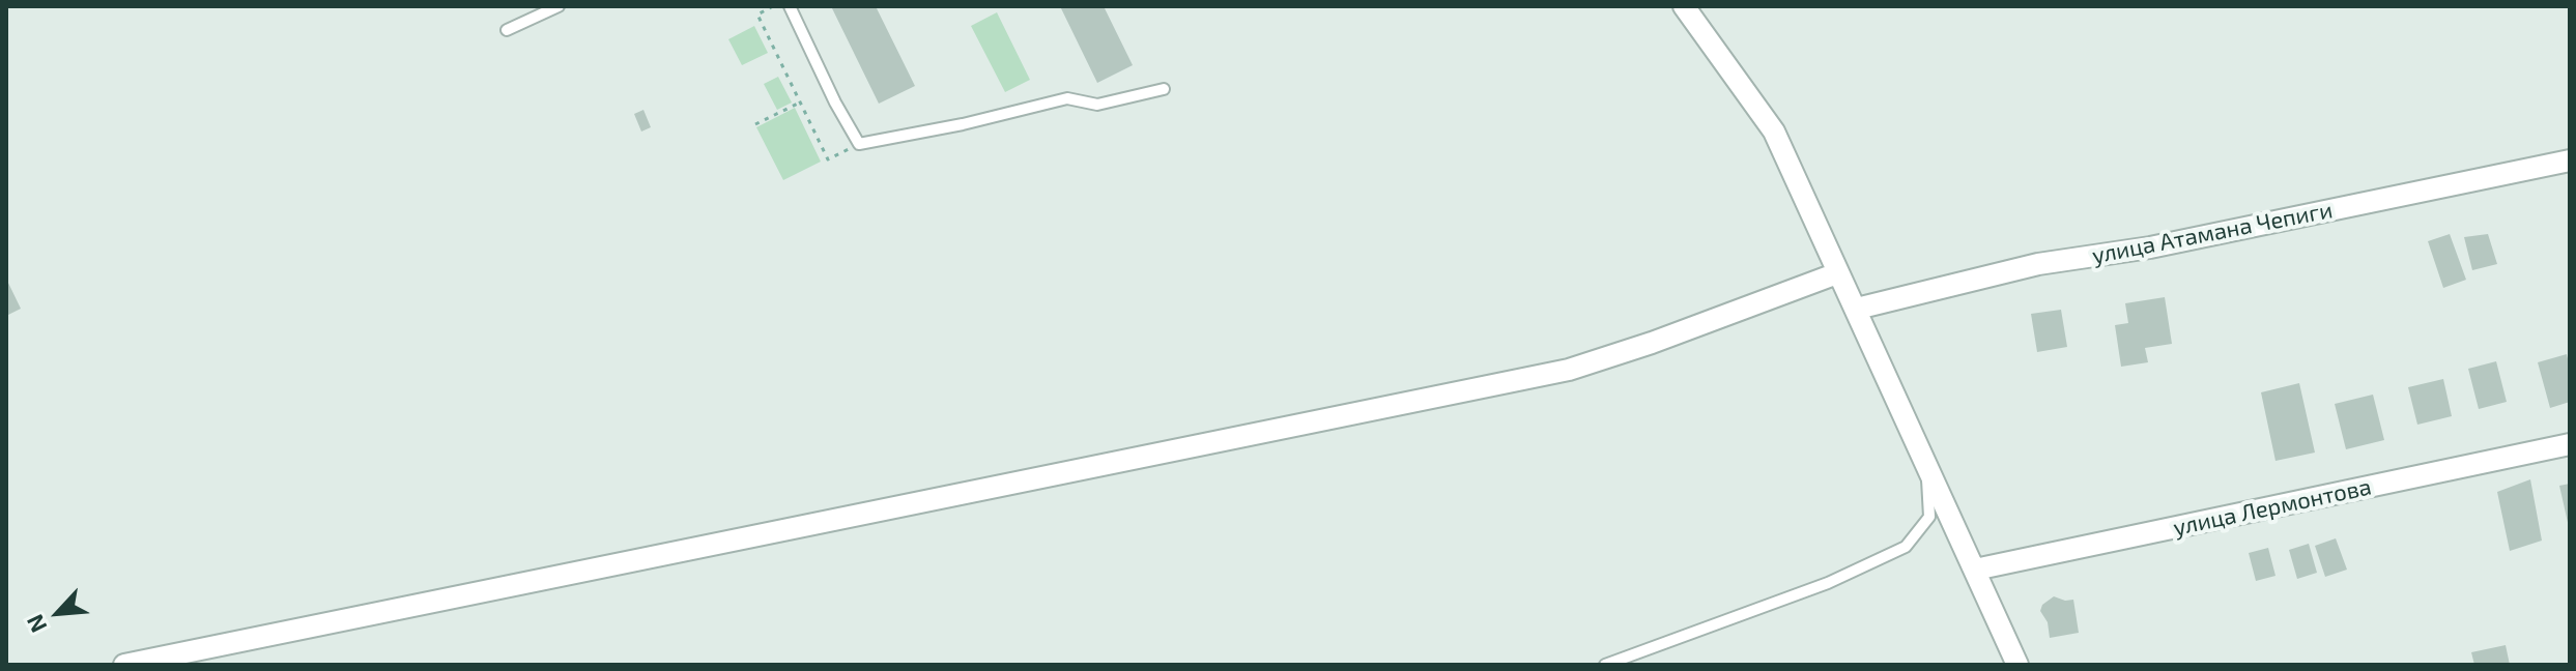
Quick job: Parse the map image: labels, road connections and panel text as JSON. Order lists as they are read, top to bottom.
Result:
{
  "streets": {
    "street": ["улица Атамана Чепиги", "улица Лермонтова"]
  },
  "north": "bottom left"
}
